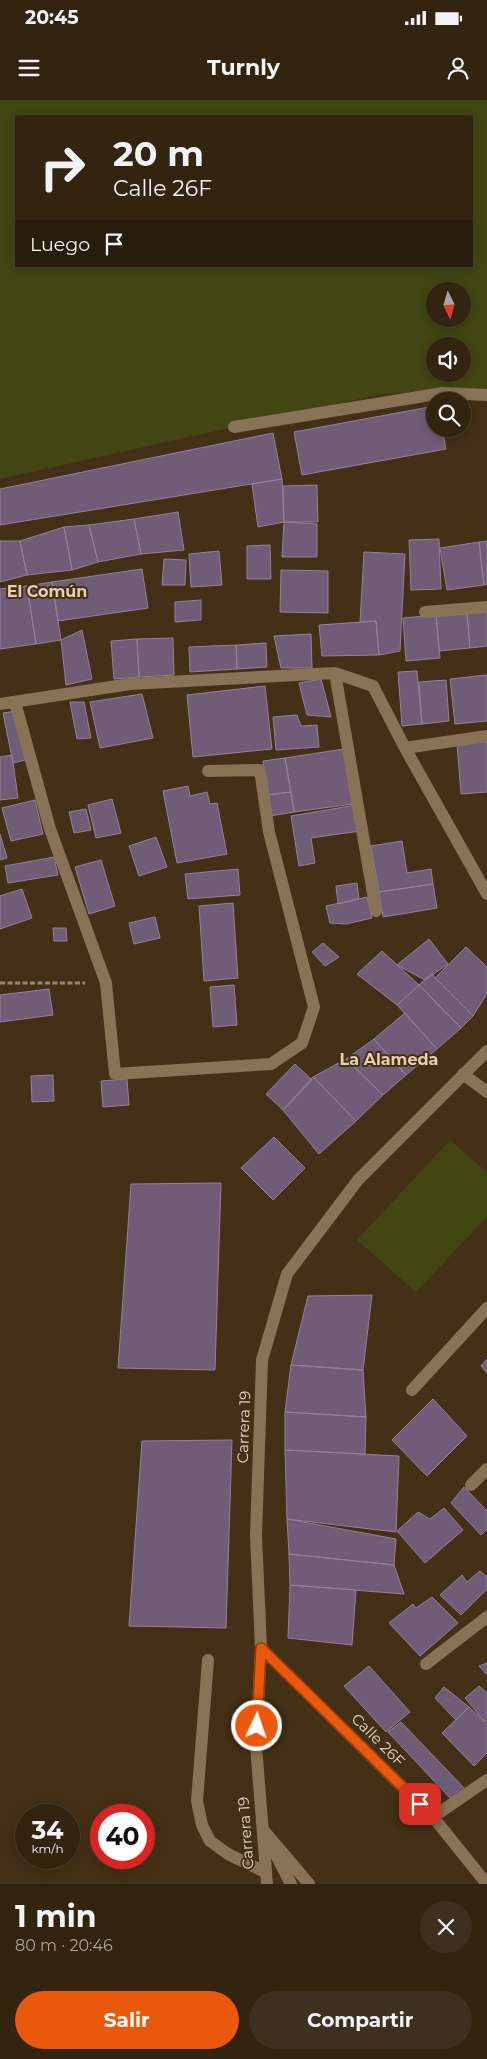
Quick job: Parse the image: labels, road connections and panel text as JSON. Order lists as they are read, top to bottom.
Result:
{
  "streets": {
    "street": ["Carrera 19", "Calle 26F"]
  },
  "crossings": [
    ["Carrera 19", "Calle 26F"]
  ],
  "districts": ["El Común", "La Alameda"],
  "north": "bottom",
  "page": {
    "status": "20:45",
    "header": "Turnly",
    "turn": ["20 m", "Calle 26F"],
    "then": "Luego",
    "speed": "34 km/h",
    "limit": "40",
    "heading": ["1 min", "80 m · 20:46"],
    "buttons": ["Salir", "Compartir"]
  }
}
